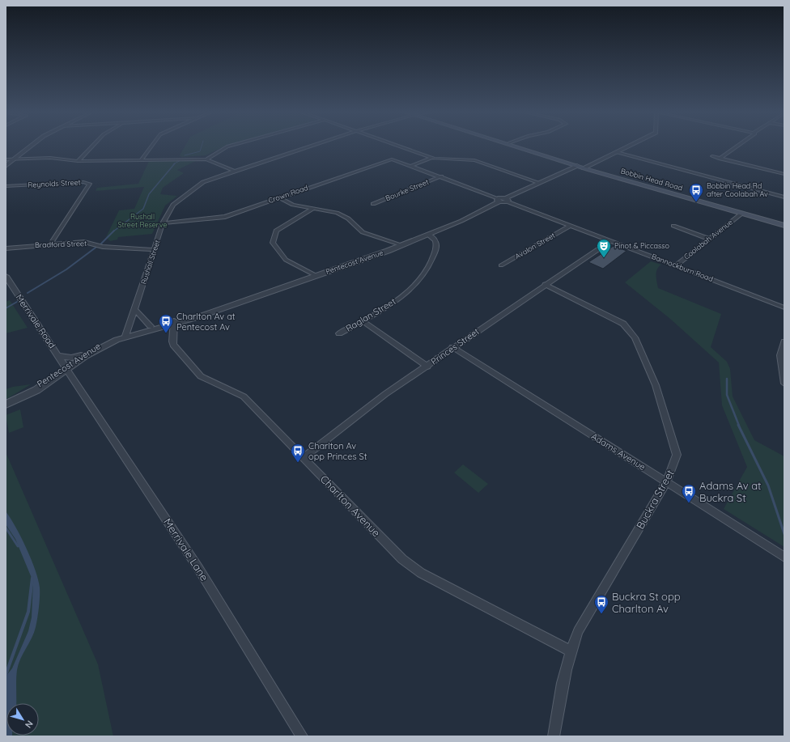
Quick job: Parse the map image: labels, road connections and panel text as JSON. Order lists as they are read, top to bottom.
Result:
{
  "streets": {
    "main road": ["Bobbin Head Road"],
    "street": [
      "Reynolds Street",
      "Bourke Street",
      "Crown Road",
      "Coolabah Avenue",
      "Bradford Street",
      "Avalon Street",
      "Rushall Street",
      "Pentecost Avenue",
      "Bannockburn Road",
      "Raglan Street",
      "Merrivale Road",
      "Princes Street",
      "Adams Avenue",
      "Buckra Street",
      "Charlton Avenue",
      "Merrivale Lane"
    ]
  },
  "crossings": [
    ["Bobbin Head Road", "Coolabah Avenue"],
    ["Bobbin Head Road", "Pentecost Avenue"],
    ["Reynolds Street", "Bradford Street"],
    ["Crown Road", "Rushall Street"],
    ["Coolabah Avenue", "Bannockburn Road"],
    ["Bradford Street", "Rushall Street"],
    ["Avalon Street", "Bannockburn Road"],
    ["Rushall Street", "Pentecost Avenue"],
    ["Pentecost Avenue", "Bannockburn Road"],
    ["Pentecost Avenue", "Raglan Street"],
    ["Pentecost Avenue", "Merrivale Road"],
    ["Pentecost Avenue", "Charlton Avenue"],
    ["Pentecost Avenue", "Merrivale Lane"],
    ["Bannockburn Road", "Princes Street"],
    ["Merrivale Road", "Merrivale Lane"],
    ["Princes Street", "Adams Avenue"],
    ["Princes Street", "Buckra Street"],
    ["Princes Street", "Charlton Avenue"],
    ["Adams Avenue", "Buckra Street"],
    ["Buckra Street", "Charlton Avenue"]
  ],
  "parks": ["Rushall Street Reserve"],
  "places": {
    "bus stop": [
      "Bobbin Head Rd after Coolabah Av",
      "Charlton Av at Pentecost Av",
      "Charlton Av opp Princes St",
      "Adams Av at Buckra St",
      "Buckra St opp Charlton Av"
    ],
    "theatre": ["Pinot & Piccasso"]
  },
  "north": "bottom right"
}
